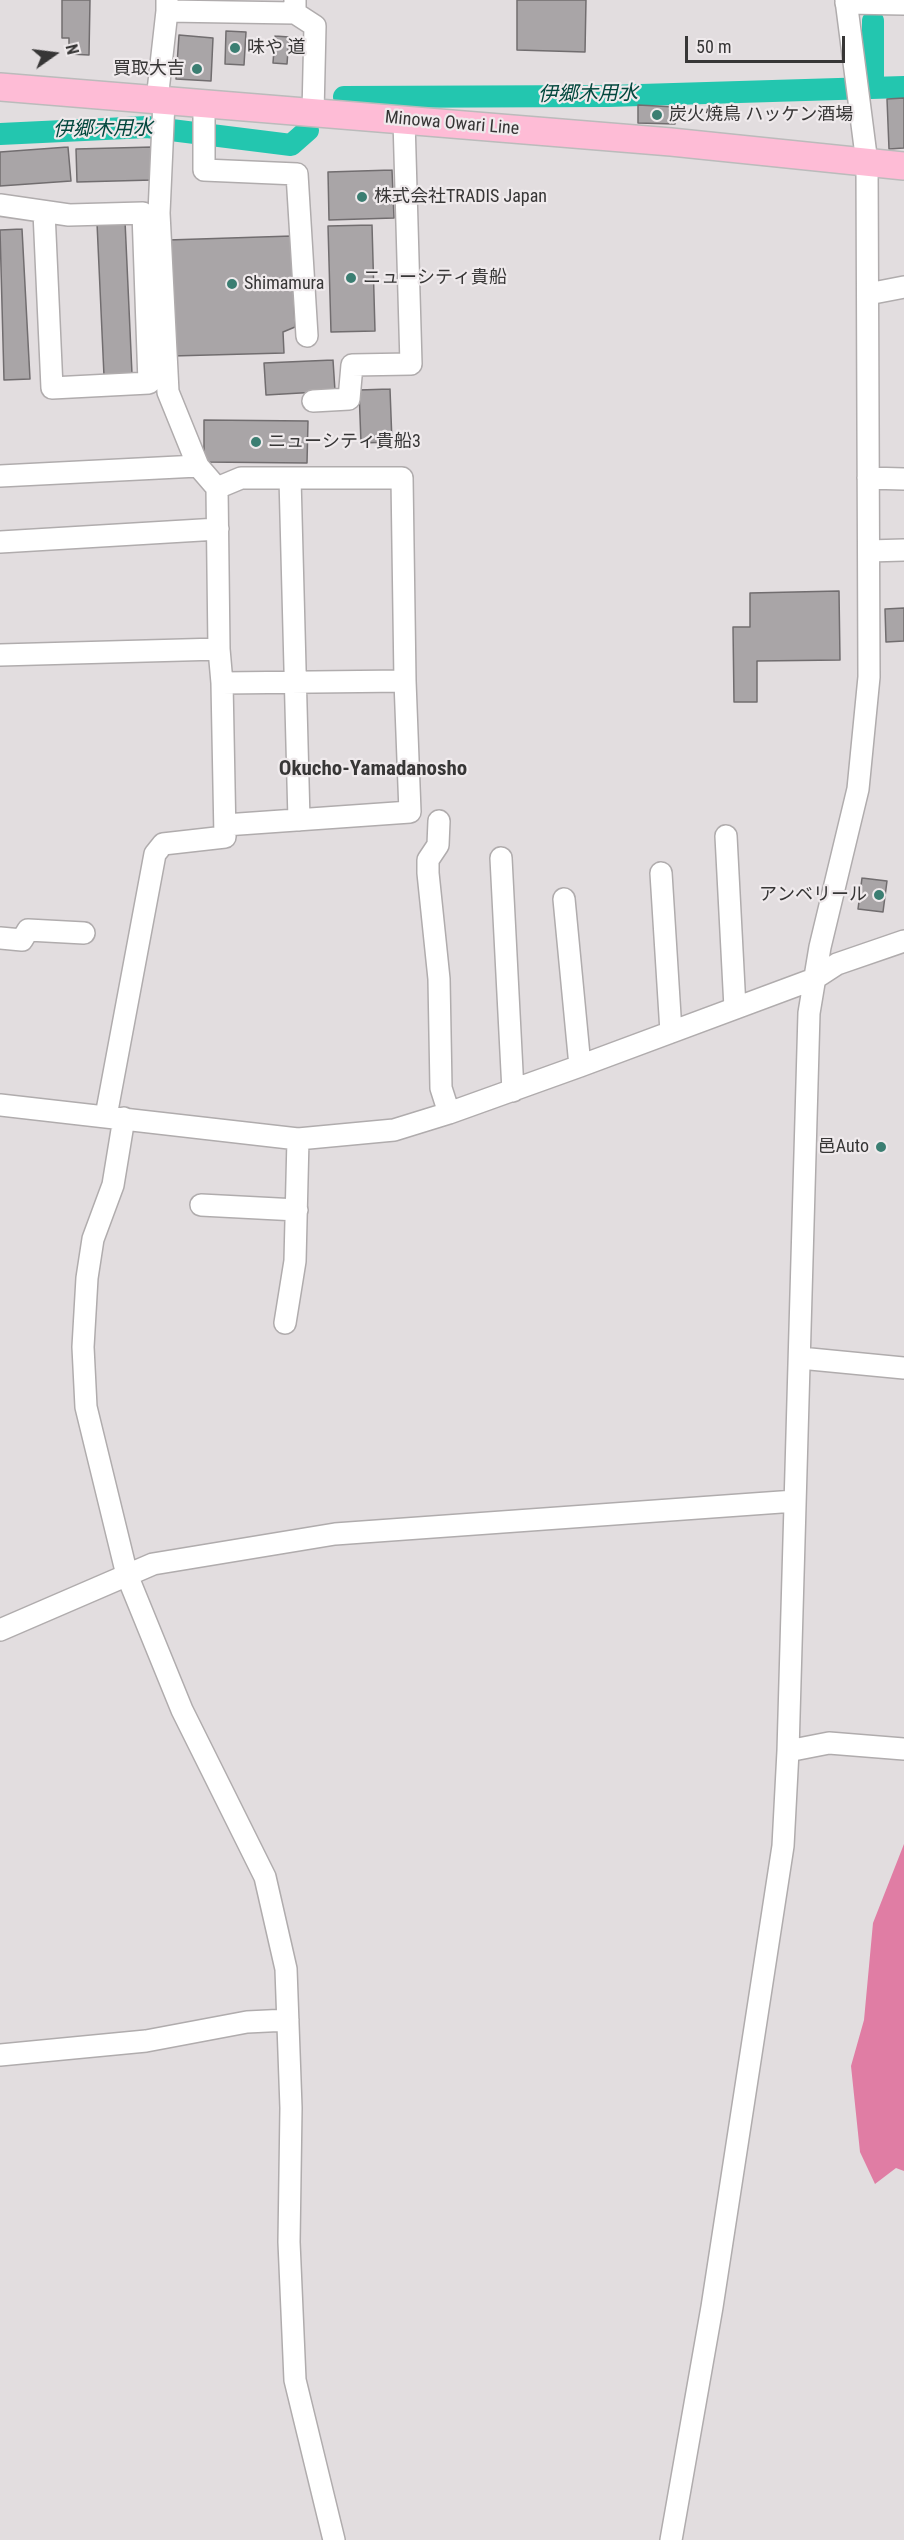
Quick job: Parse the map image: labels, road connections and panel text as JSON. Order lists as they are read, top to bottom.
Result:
{
  "streets": {
    "main road": ["Minowa Owari Line"]
  },
  "districts": ["Okucho-Yamadanosho"],
  "water": ["伊郷木用水"],
  "places": [
    "味や 道",
    "買取大吉",
    "炭火焼鳥 ハッケン酒場",
    "株式会社TRADIS Japan",
    "ニューシティ貴船",
    "Shimamura",
    "ニューシティ貴船3",
    "アンベリール",
    "邑Auto"
  ],
  "scale_bar": "50 m",
  "north": "right"
}
